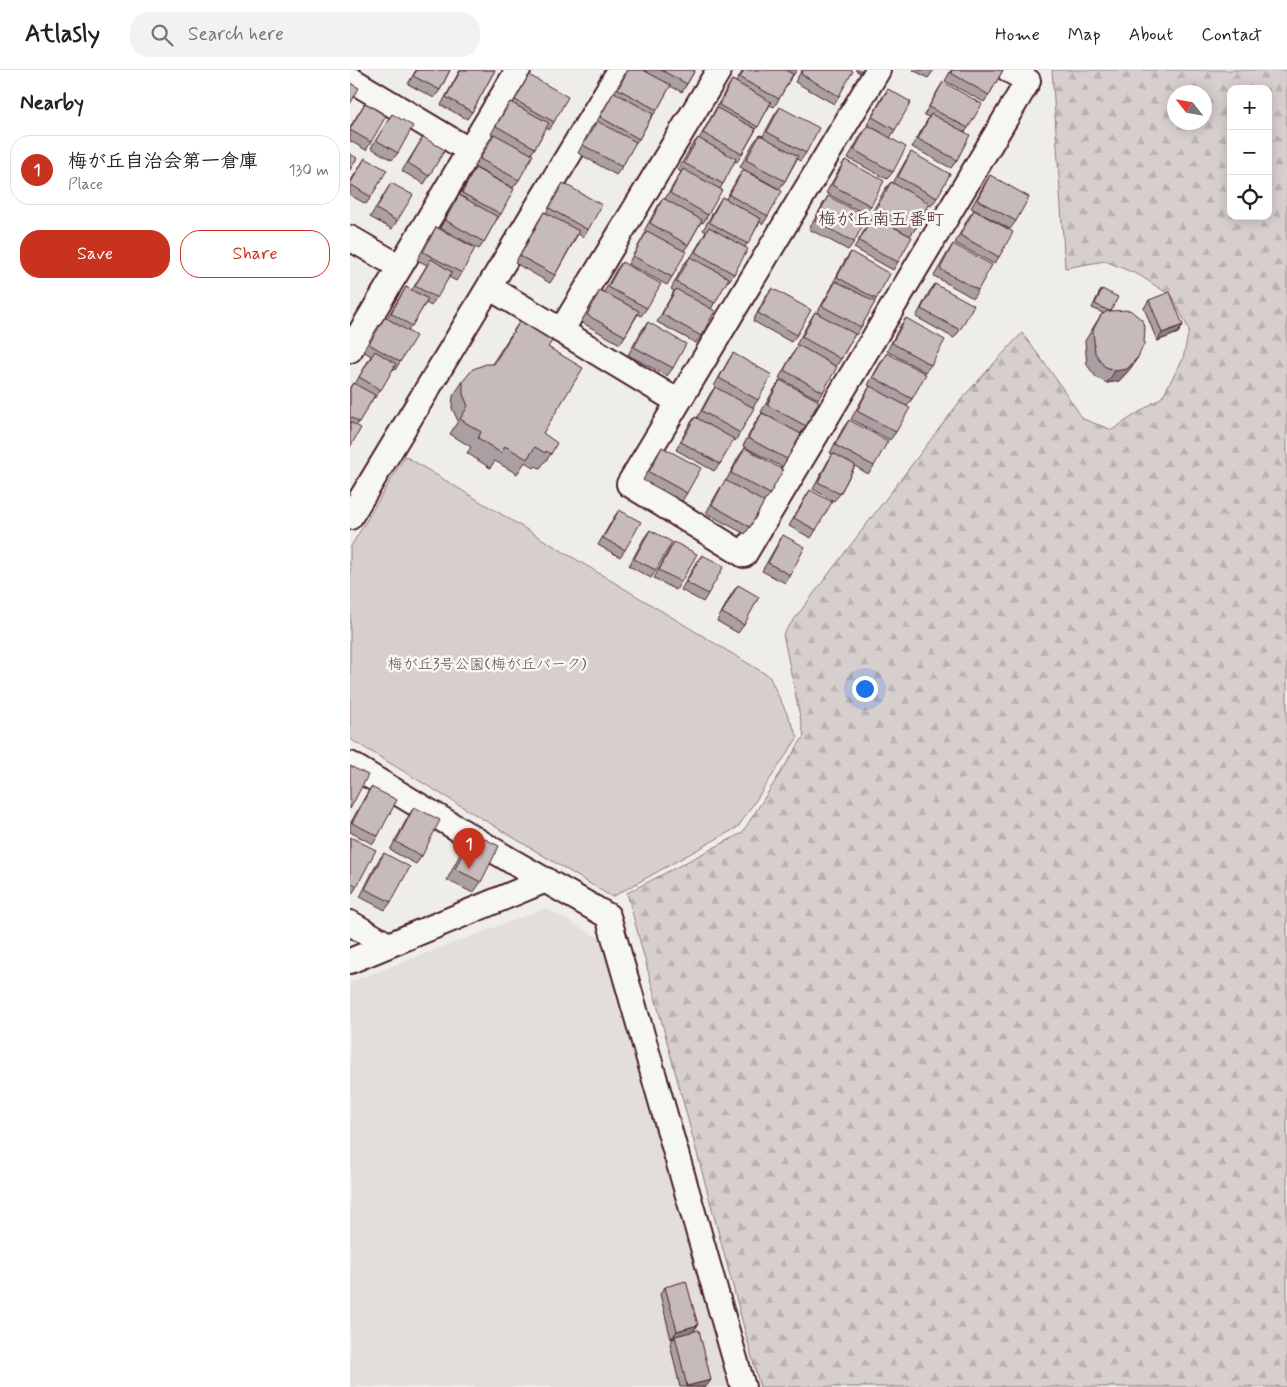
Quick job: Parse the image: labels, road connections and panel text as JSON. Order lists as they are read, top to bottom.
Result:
{
  "districts": ["梅が丘南五番町"],
  "parks": ["梅が丘3号公園(梅が丘パーク)"],
  "north": "top left",
  "page": {
    "header": "Atlasly",
    "search": "Search here",
    "nav": [
      "Home",
      "Map",
      "About",
      "Contact"
    ],
    "heading": "Nearby",
    "map_buttons": ["+", "−"],
    "list": [
      {
        "mark": "1",
        "name": "梅が丘自治会第一倉庫",
        "note": "Place",
        "value": "130 m"
      }
    ],
    "buttons": ["Save", "Share"],
    "pins": "1"
  }
}
